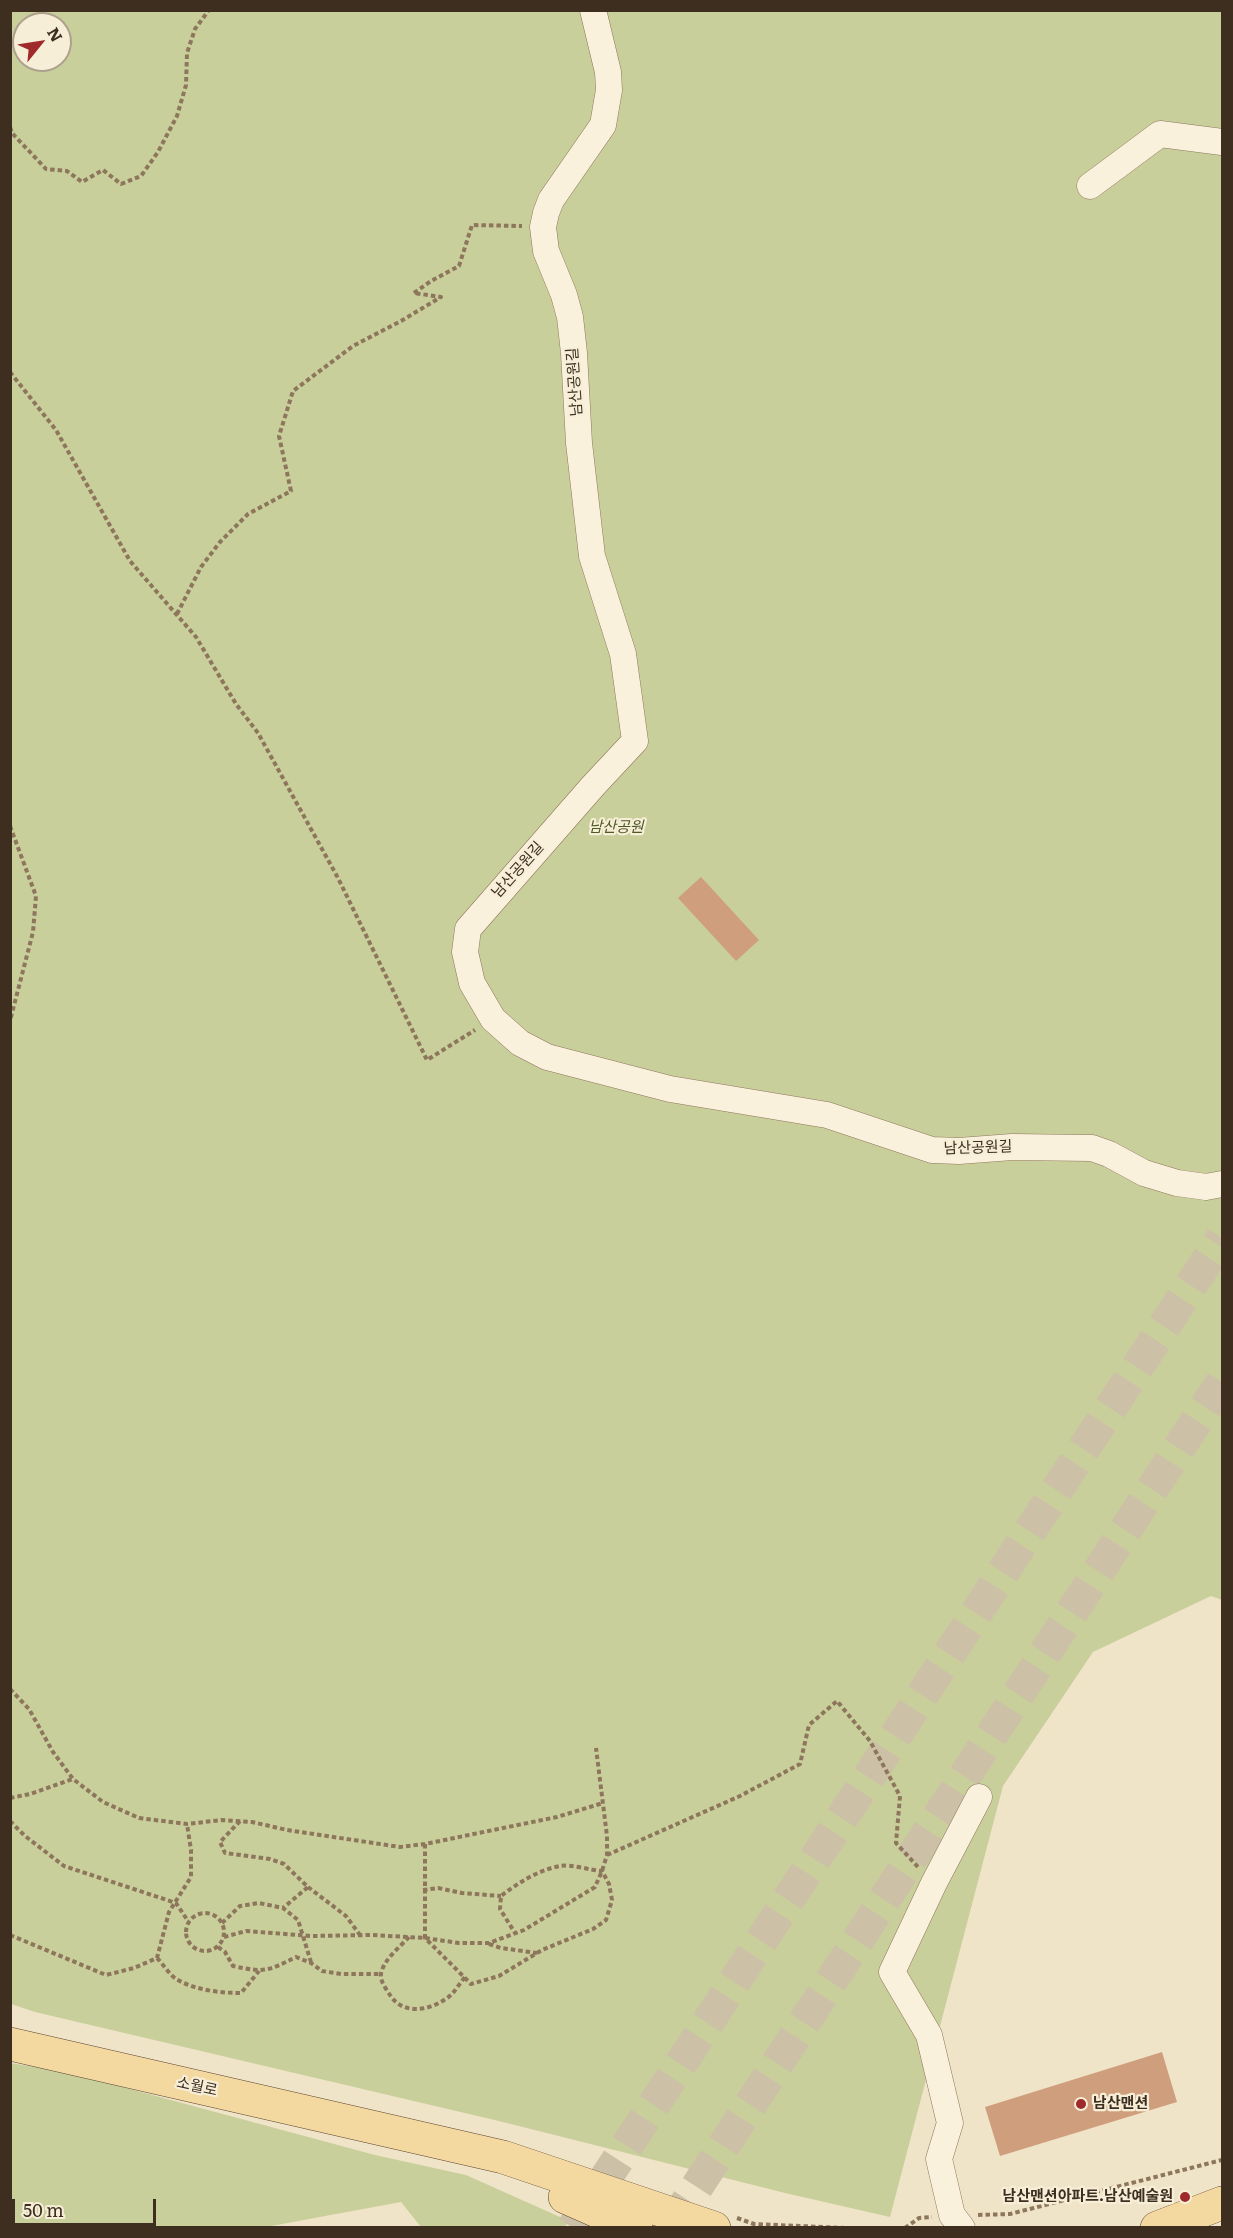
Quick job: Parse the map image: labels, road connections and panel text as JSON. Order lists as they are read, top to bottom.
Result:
{
  "streets": {
    "main road": ["소월로"],
    "street": ["남산공원길"]
  },
  "parks": ["남산공원"],
  "places": ["남산맨션", "남산맨션아파트.남산예술원"],
  "scale_bar": "50 m",
  "north": "top right"
}
